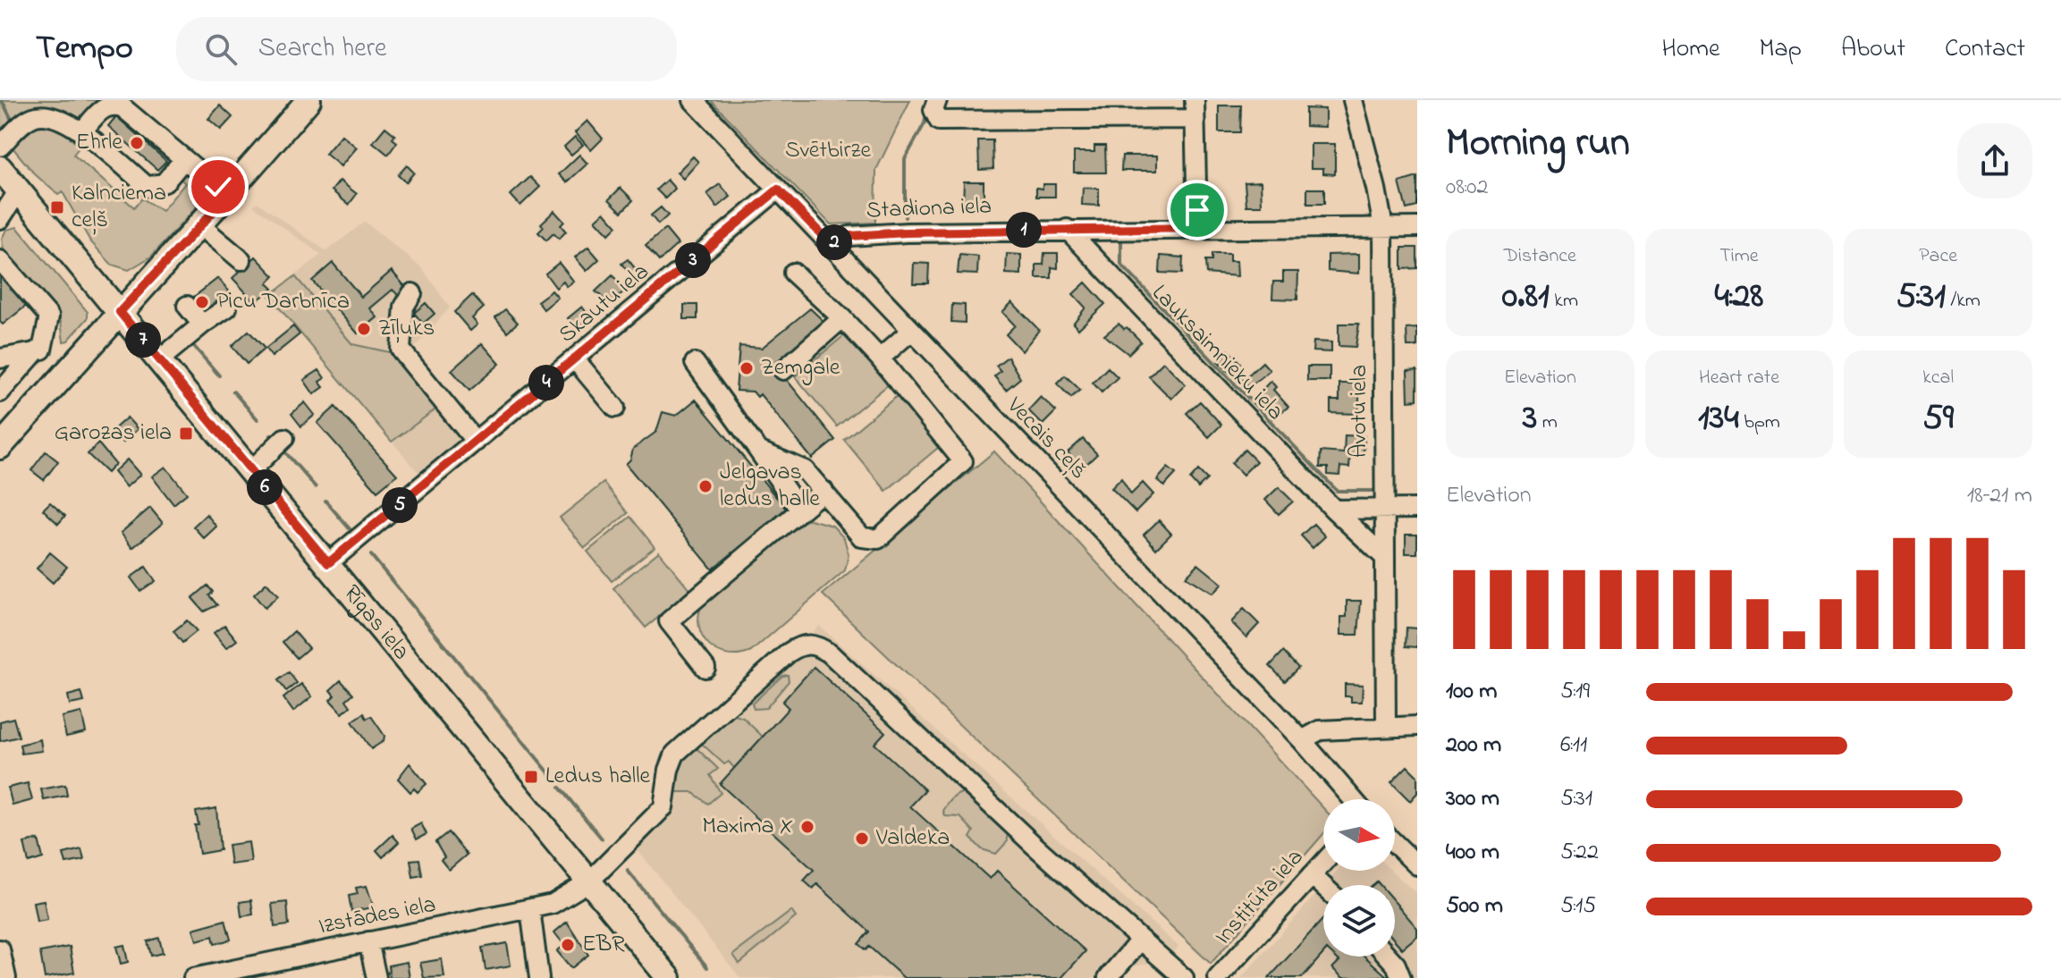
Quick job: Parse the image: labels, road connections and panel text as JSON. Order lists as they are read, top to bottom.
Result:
{
  "streets": {
    "main road": ["Rīgas iela"],
    "street": [
      "Stadiona iela",
      "Skautu iela",
      "Lauksaimnieku iela",
      "Avotu iela",
      "Vecais ceļš",
      "Institūta iela",
      "Izstādes iela"
    ]
  },
  "crossings": [
    ["Stadiona iela", "Lauksaimnieku iela"],
    ["Stadiona iela", "Avotu iela"],
    ["Stadiona iela", "Vecais ceļš"],
    ["Skautu iela", "Vecais ceļš"],
    ["Skautu iela", "Rīgas iela"],
    ["Lauksaimnieku iela", "Avotu iela"],
    ["Rīgas iela", "Izstādes iela"]
  ],
  "parks": ["Svētbirze"],
  "places": {
    "other": [
      "Ehrle",
      "Picu Darbnīca",
      "Zīļuks",
      "Zemgale",
      "Jelgavas ledus halle",
      "Maxima X",
      "Valdeka",
      "EBR"
    ],
    "transit": ["Kalnciema ceļš", "Garozas iela", "Ledus halle"]
  },
  "north": "right",
  "page": {
    "header": "Tempo",
    "search": "Search here",
    "nav": [
      "Home",
      "Map",
      "About",
      "Contact"
    ],
    "heading": ["Morning run", "08:02"],
    "pins": [
      "1",
      "2",
      "3",
      "7",
      "4",
      "6",
      "5"
    ],
    "stats": [
      ["Distance", "0.81 km"],
      ["Time", "4:28"],
      ["Pace", "5:31 /km"],
      ["Elevation", "3 m"],
      ["Heart rate", "134 bpm"],
      ["kcal", "59"]
    ],
    "chart": ["Elevation", "18–21 m"],
    "list": [
      {
        "name": "100 m",
        "note": "5:19"
      },
      {
        "name": "200 m",
        "note": "6:11"
      },
      {
        "name": "300 m",
        "note": "5:31"
      },
      {
        "name": "400 m",
        "note": "5:22"
      },
      {
        "name": "500 m",
        "note": "5:15"
      }
    ]
  }
}
